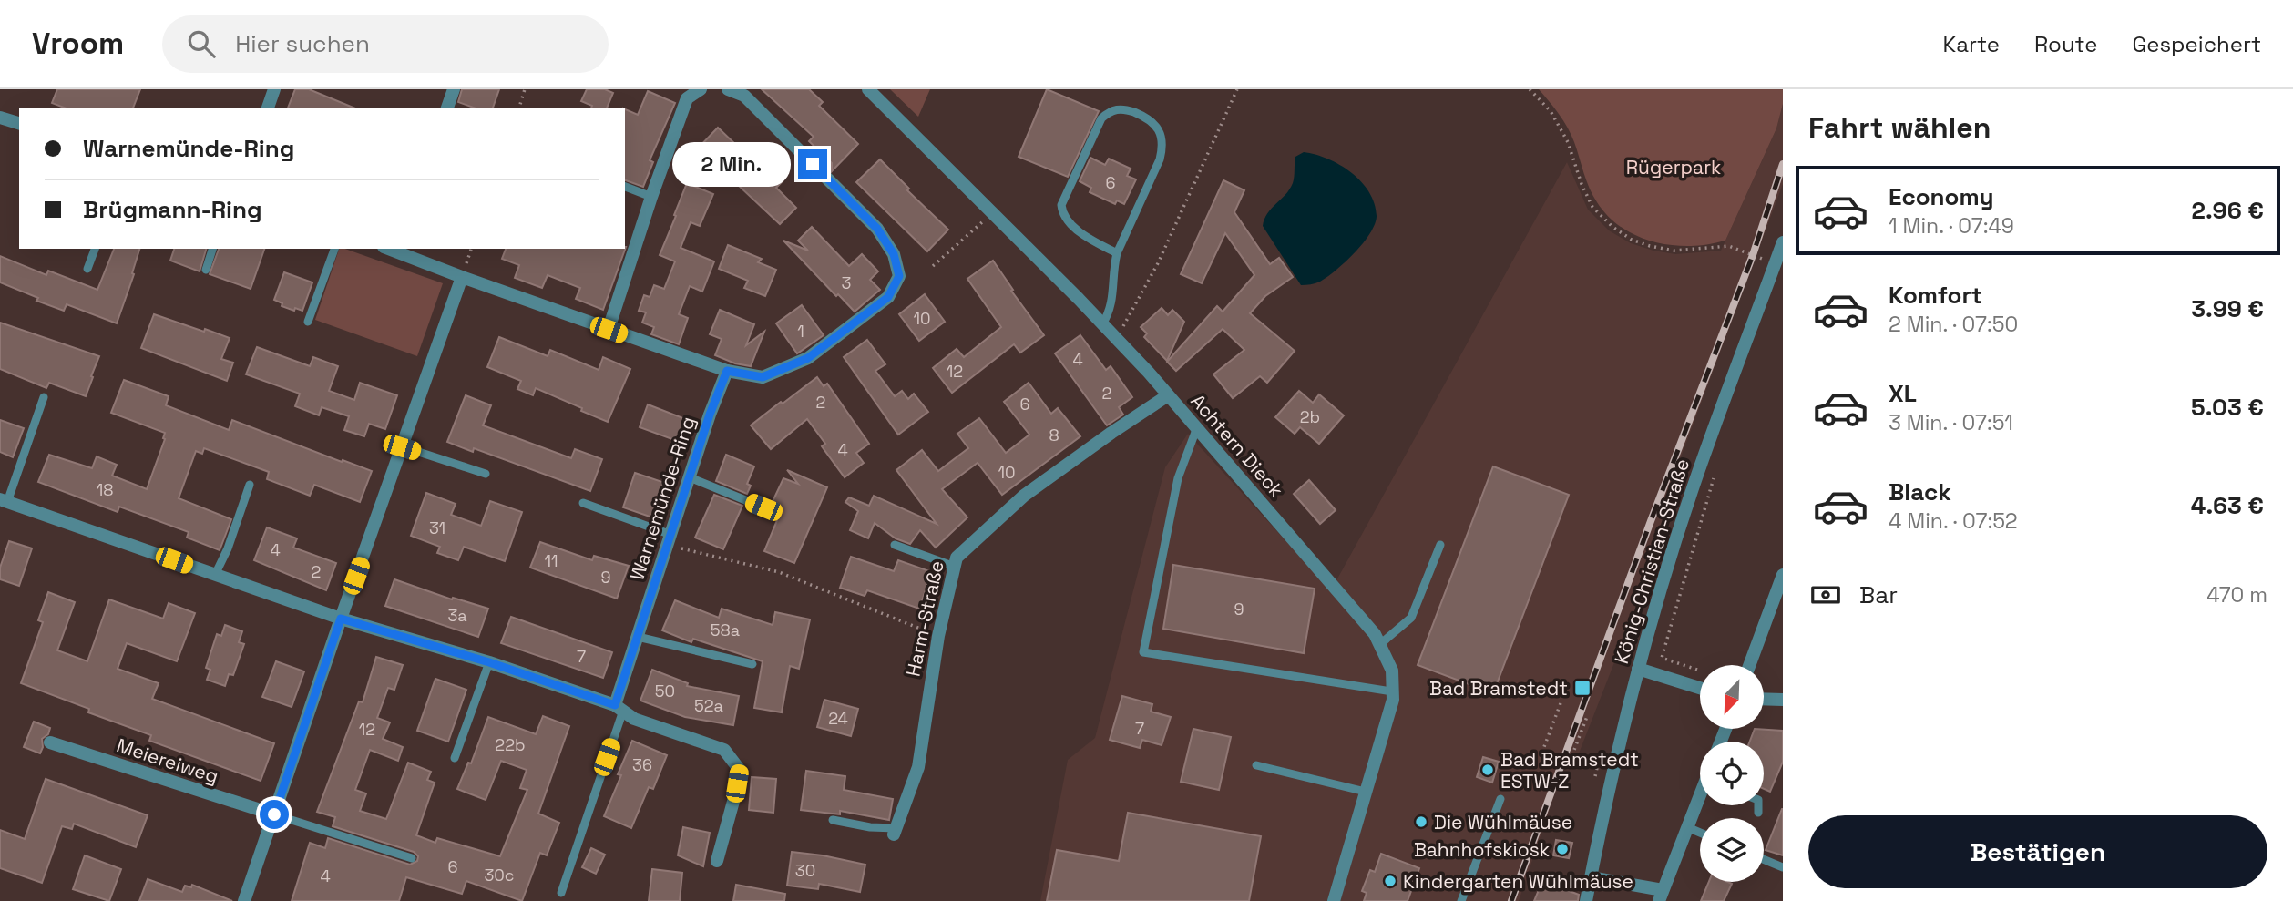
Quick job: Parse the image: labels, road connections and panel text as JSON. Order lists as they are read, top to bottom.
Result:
{
  "streets": {
    "street": [
      "Achtern Dieck",
      "Warnemünde-Ring",
      "König-Christian-Straße",
      "Harm-Straße",
      "Meiereiweg"
    ]
  },
  "crossings": [
    ["Achtern Dieck", "Harm-Straße"]
  ],
  "parks": ["Rügerpark"],
  "places": {
    "transit": ["Bad Bramstedt"],
    "other": [
      "Bad Bramstedt ESTW-Z",
      "Die Wühlmäuse",
      "Bahnhofskiosk",
      "Kindergarten Wühlmäuse"
    ]
  },
  "house_numbers": [
    "6",
    "3",
    "10",
    "1",
    "4",
    "12",
    "2",
    "2",
    "6",
    "2b",
    "8",
    "4",
    "10",
    "18",
    "31",
    "4",
    "11",
    "2",
    "9",
    "9",
    "3a",
    "58a",
    "7",
    "50",
    "52a",
    "24",
    "7",
    "12",
    "22b",
    "36",
    "6",
    "30",
    "30c",
    "4"
  ],
  "north": "bottom left",
  "page": {
    "header": "Vroom",
    "search": "Hier suchen",
    "nav": ["Karte", "Route", "Gespeichert"],
    "heading": "Fahrt wählen",
    "banner": ["Warnemünde-Ring", "Brügmann-Ring"],
    "bubble": "2 Min.",
    "list": [
      {
        "name": "Economy",
        "note": "1 Min. · 07:49",
        "value": "2.96 €"
      },
      {
        "name": "Komfort",
        "note": "2 Min. · 07:50",
        "value": "3.99 €"
      },
      {
        "name": "XL",
        "note": "3 Min. · 07:51",
        "value": "5.03 €"
      },
      {
        "name": "Black",
        "note": "4 Min. · 07:52",
        "value": "4.63 €"
      }
    ],
    "pay": ["Bar", "470 m"],
    "buttons": "Bestätigen"
  }
}
